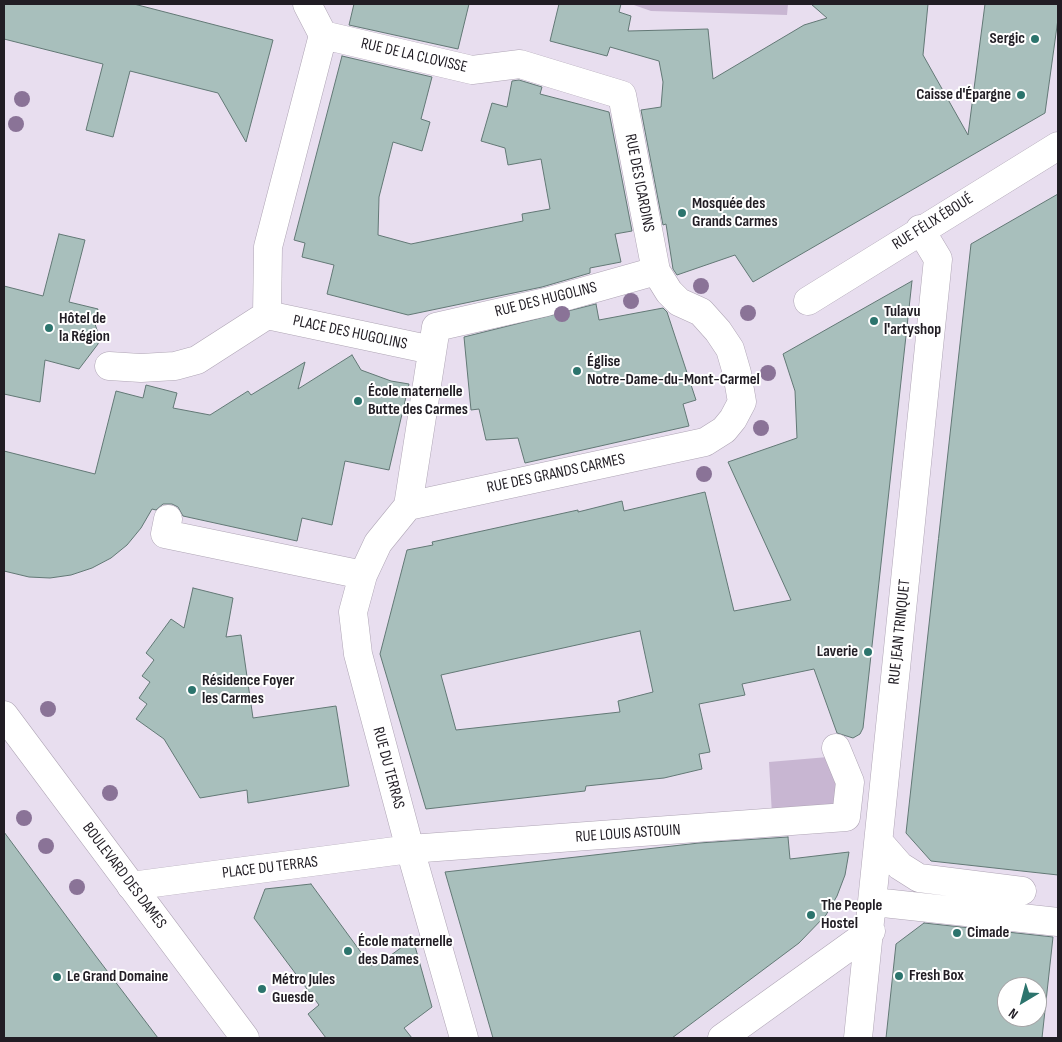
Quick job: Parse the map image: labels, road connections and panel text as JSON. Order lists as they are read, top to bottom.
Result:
{
  "streets": {
    "street": [
      "RUE DE LA CLOVISSE",
      "RUE DES ICARDINS",
      "RUE FÉLIX ÉBOUÉ",
      "RUE DES HUGOLINS",
      "PLACE DES HUGOLINS",
      "RUE DES GRANDS CARMES",
      "RUE JEAN TRINQUET",
      "RUE DU TERRAS",
      "RUE LOUIS ASTOUIN",
      "PLACE DU TERRAS",
      "BOULEVARD DES DAMES"
    ]
  },
  "crossings": [
    ["RUE DE LA CLOVISSE", "RUE DES ICARDINS"],
    ["RUE DES ICARDINS", "RUE DES HUGOLINS"],
    ["RUE DES ICARDINS", "RUE DES GRANDS CARMES"],
    ["RUE FÉLIX ÉBOUÉ", "RUE JEAN TRINQUET"],
    ["RUE DES HUGOLINS", "PLACE DES HUGOLINS"],
    ["RUE DES HUGOLINS", "RUE DES GRANDS CARMES"],
    ["RUE DES GRANDS CARMES", "RUE DU TERRAS"],
    ["RUE DU TERRAS", "RUE LOUIS ASTOUIN"],
    ["RUE DU TERRAS", "PLACE DU TERRAS"],
    ["RUE LOUIS ASTOUIN", "PLACE DU TERRAS"],
    ["PLACE DU TERRAS", "BOULEVARD DES DAMES"]
  ],
  "places": [
    "Sergic",
    "Caisse d'Épargne",
    "Mosquée des Grands Carmes",
    "Tulavu l'artyshop",
    "Hôtel de la Région",
    "Église Notre-Dame-du-Mont-Carmel",
    "École maternelle Butte des Carmes",
    "Laverie",
    "Résidence Foyer les Carmes",
    "The People Hostel",
    "Cimade",
    "École maternelle des Dames",
    "Fresh Box",
    "Le Grand Domaine",
    "Métro Jules Guesde"
  ],
  "north": "bottom left"
}
